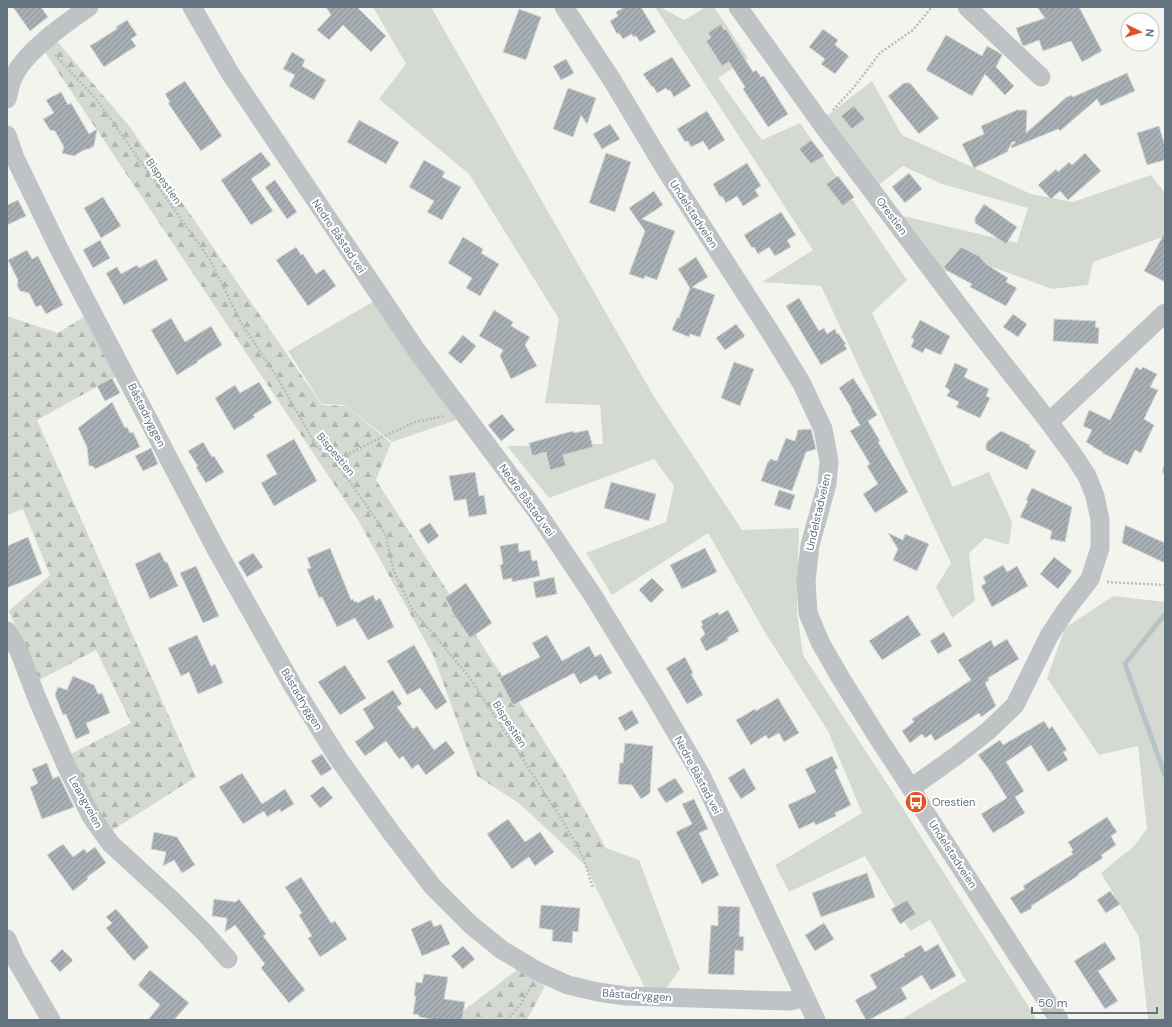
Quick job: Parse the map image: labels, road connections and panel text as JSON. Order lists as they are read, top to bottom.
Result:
{
  "streets": {
    "street": [
      "Undelstadveien",
      "Orestien",
      "Nedre Båstad vei",
      "Båstadryggen",
      "Leangveien"
    ],
    "path": ["Bispestien"]
  },
  "crossings": [
    ["Undelstadveien", "Orestien"],
    ["Nedre Båstad vei", "Båstadryggen"]
  ],
  "places": {
    "bus stop": ["Orestien"]
  },
  "scale_bar": "50 m",
  "north": "right"
}
